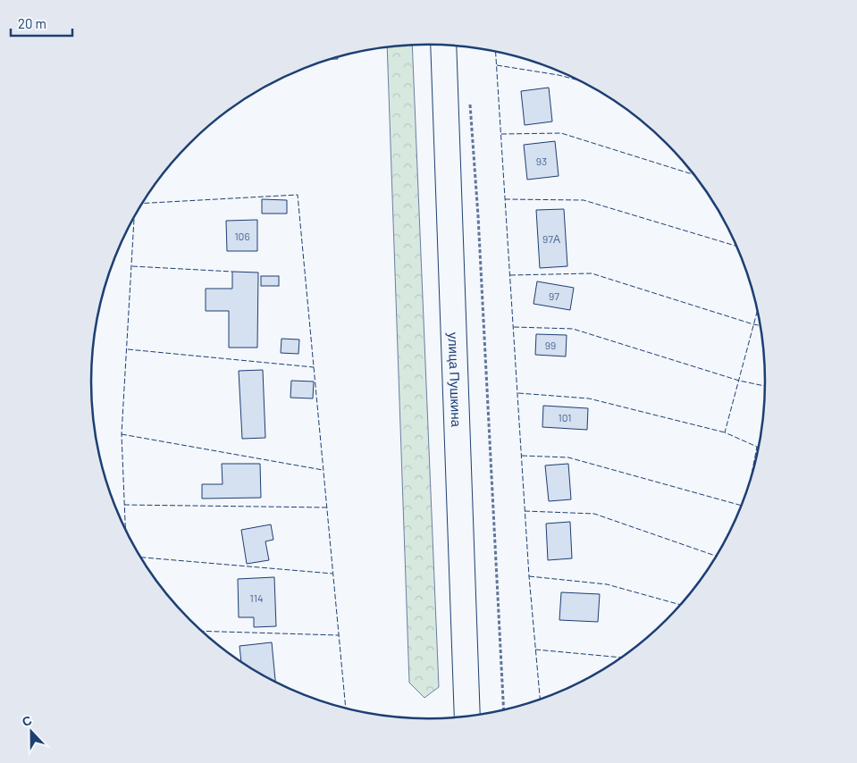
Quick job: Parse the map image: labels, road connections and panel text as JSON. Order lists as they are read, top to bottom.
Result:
{
  "streets": {
    "main road": ["улица Пушкина"]
  },
  "house_numbers": [
    "93",
    "106",
    "97А",
    "97",
    "99",
    "101",
    "114"
  ],
  "scale_bar": "20 m",
  "north": "top"
}
